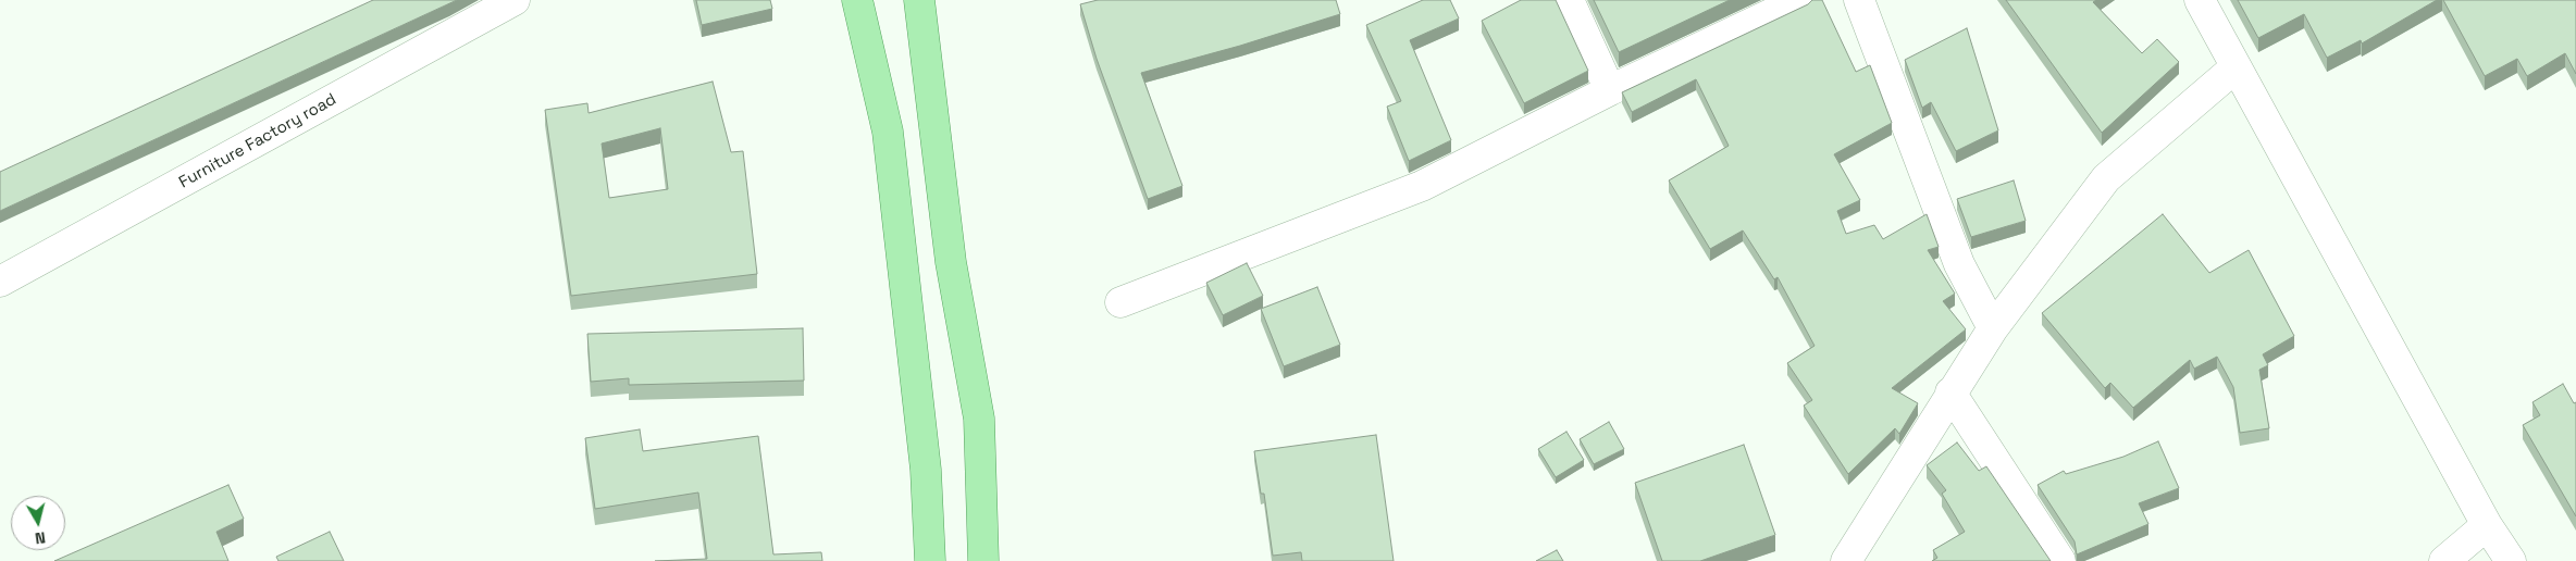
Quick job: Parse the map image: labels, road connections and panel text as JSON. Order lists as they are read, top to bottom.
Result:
{
  "streets": {
    "street": ["Furniture Factory road"]
  },
  "north": "bottom"
}
